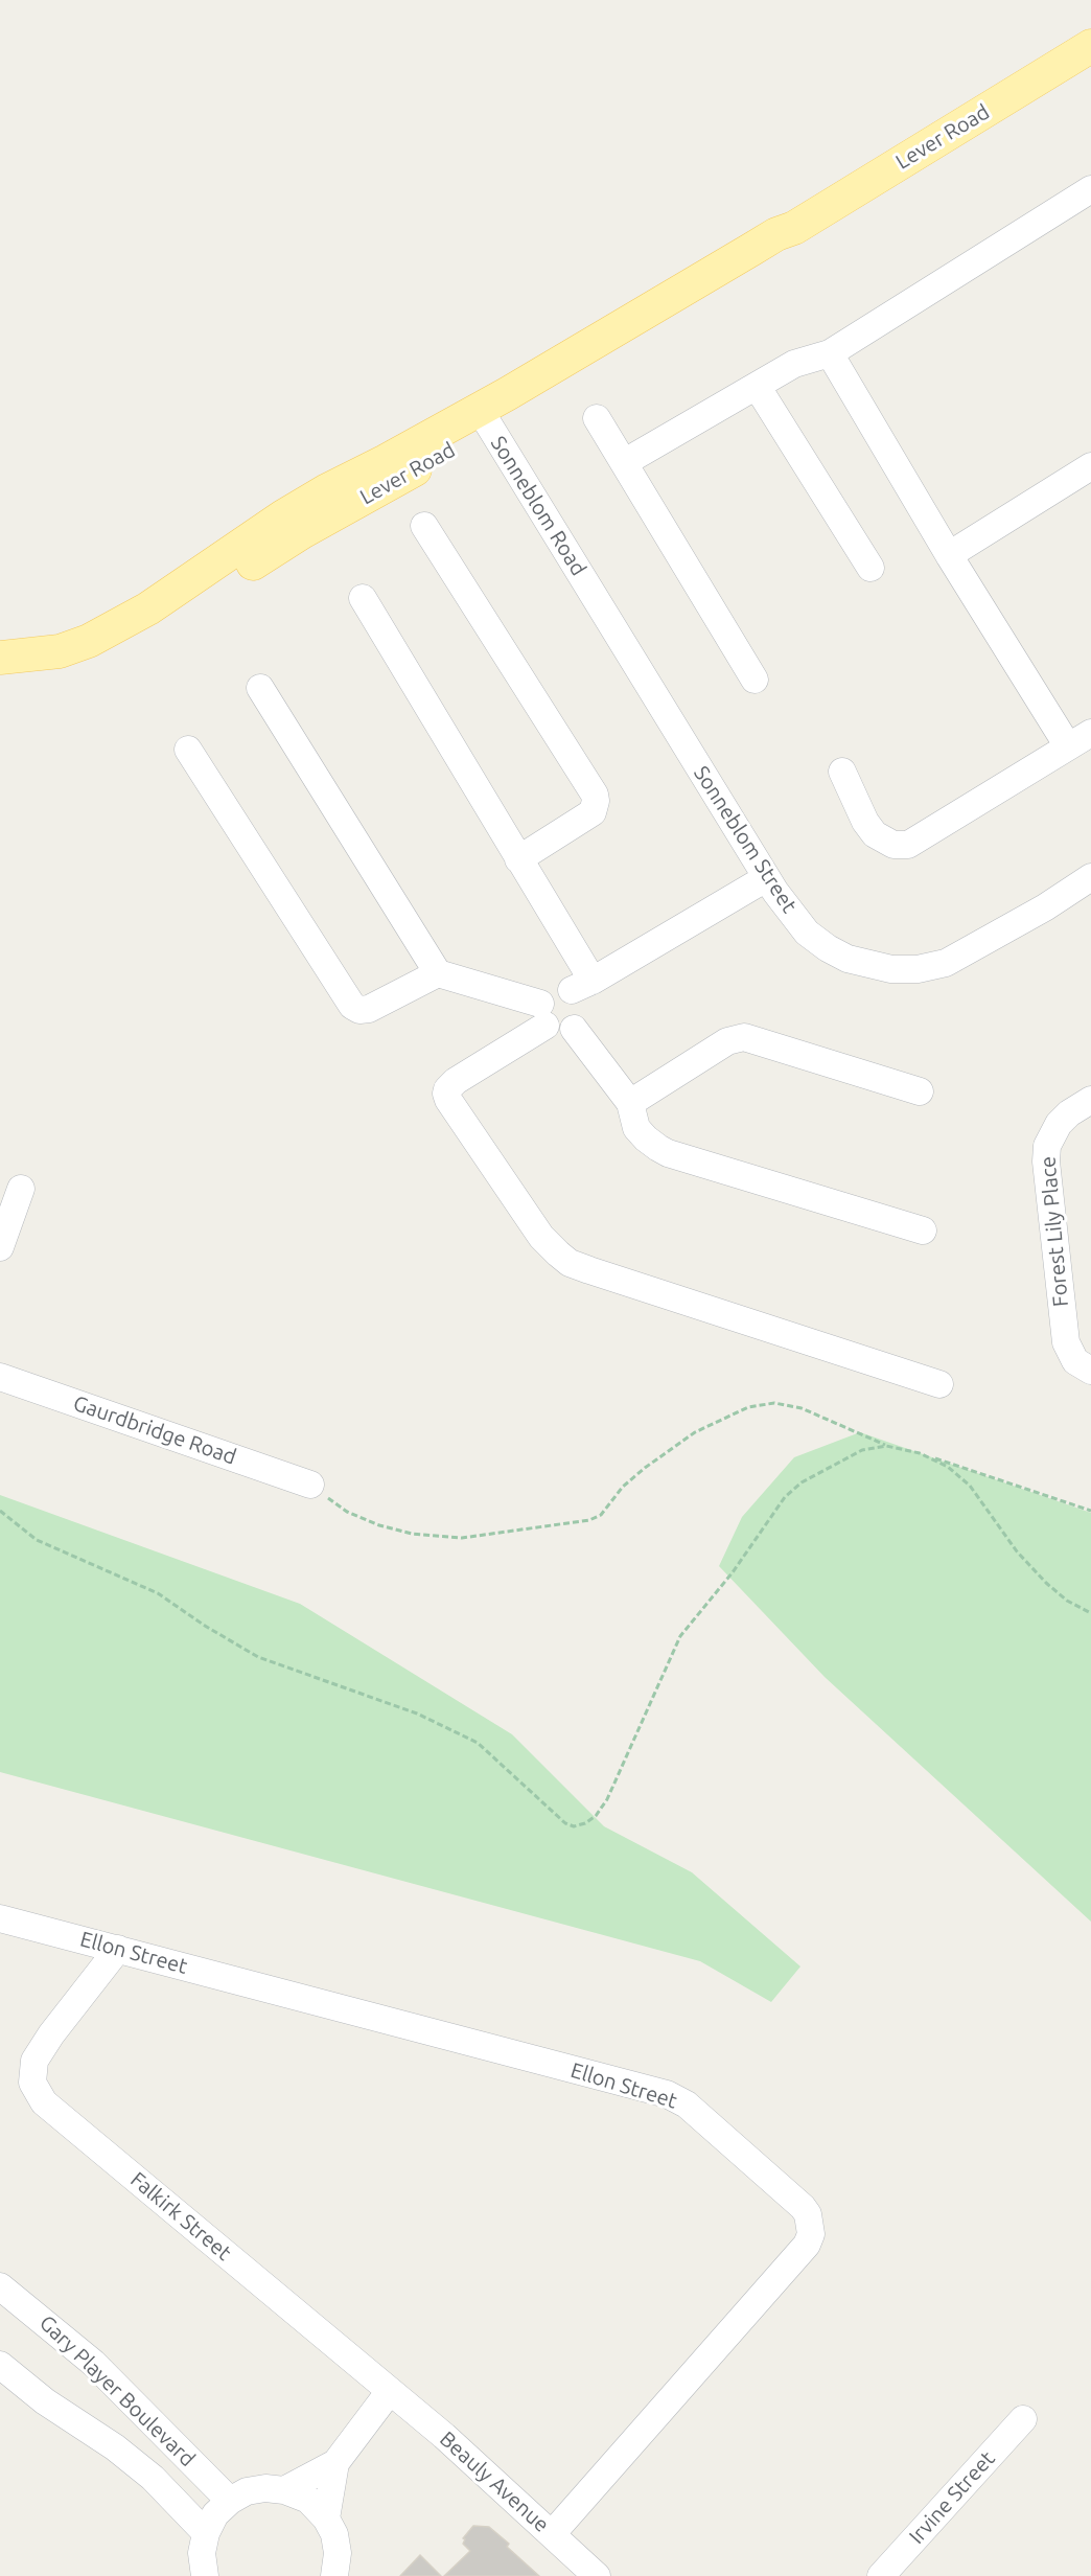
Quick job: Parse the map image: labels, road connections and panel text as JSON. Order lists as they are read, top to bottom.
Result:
{
  "streets": {
    "main road": ["Lever Road"],
    "street": [
      "Sonneblom Road",
      "Sonneblom Street",
      "Forest Lily Place",
      "Gaurdbridge Road",
      "Ellon Street",
      "Falkirk Street",
      "Gary Player Boulevard",
      "Beauly Avenue",
      "Irvine Street"
    ]
  },
  "crossings": [
    ["Lever Road", "Sonneblom Road"],
    ["Sonneblom Road", "Sonneblom Street"],
    ["Ellon Street", "Falkirk Street"],
    ["Ellon Street", "Beauly Avenue"],
    ["Falkirk Street", "Beauly Avenue"]
  ]
}
